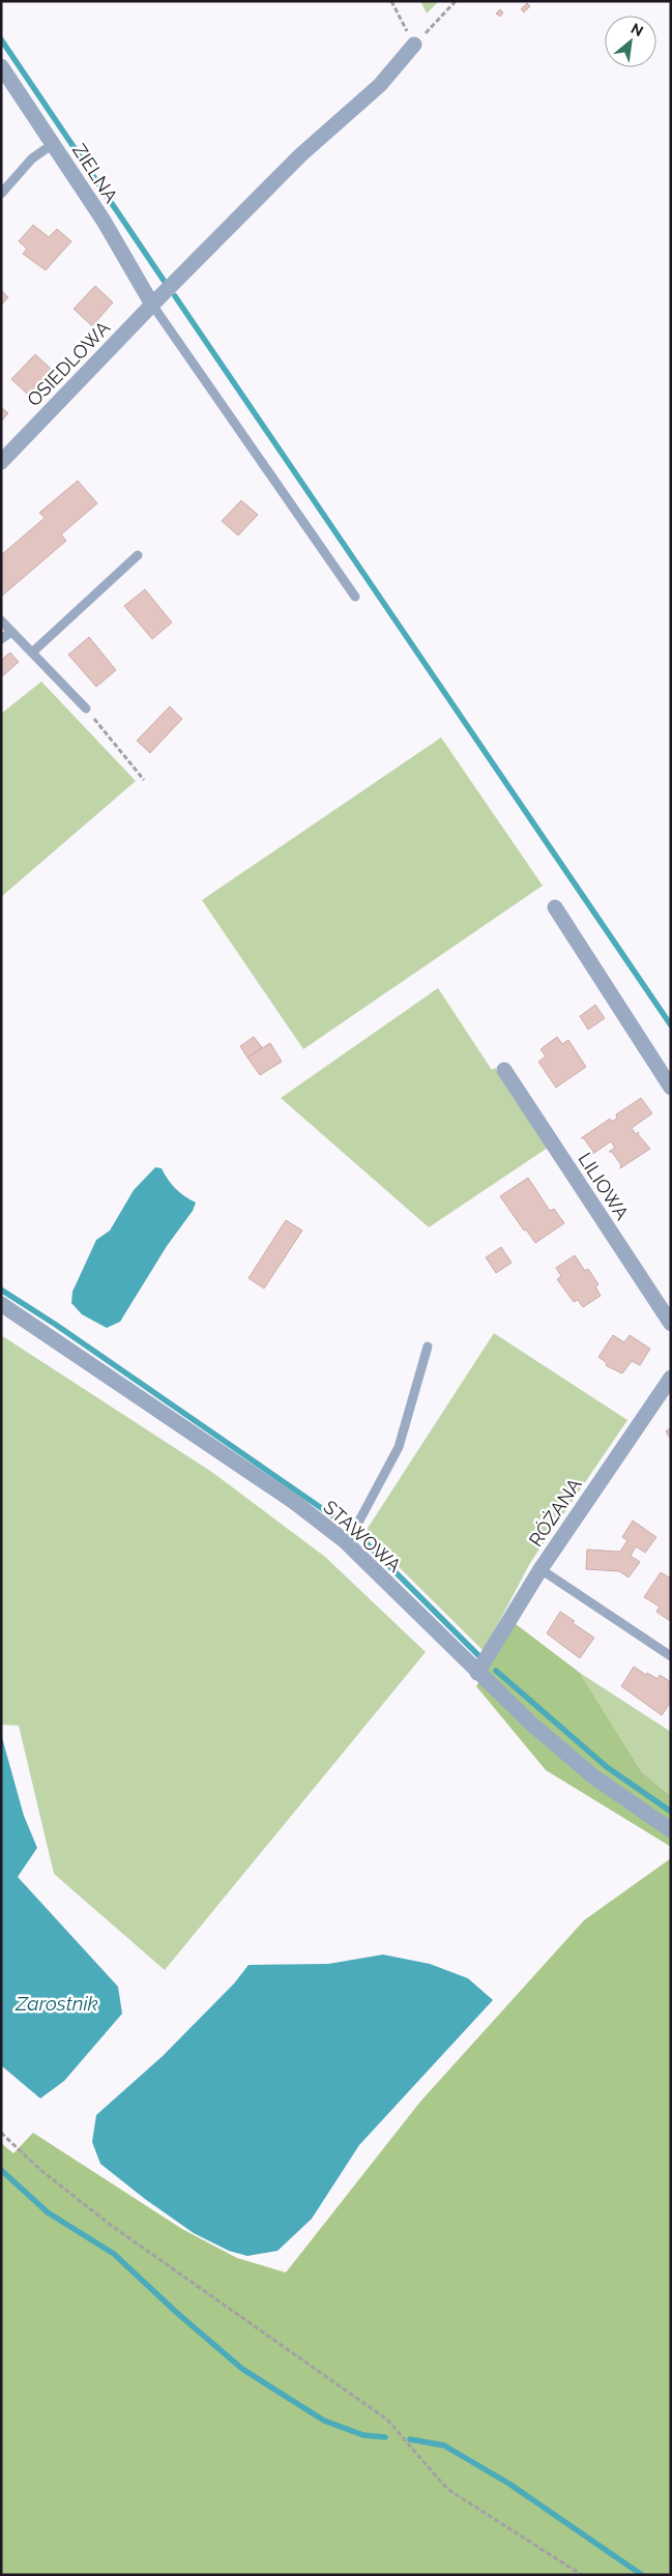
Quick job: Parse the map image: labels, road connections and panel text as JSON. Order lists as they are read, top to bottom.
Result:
{
  "streets": {
    "street": [
      "ZIELNA",
      "OSIEDLOWA",
      "LILIOWA",
      "RÓŻANA",
      "STAWOWA"
    ]
  },
  "crossings": [
    ["ZIELNA", "OSIEDLOWA"],
    ["RÓŻANA", "STAWOWA"]
  ],
  "water": ["Zarostnik"],
  "north": "top right"
}
